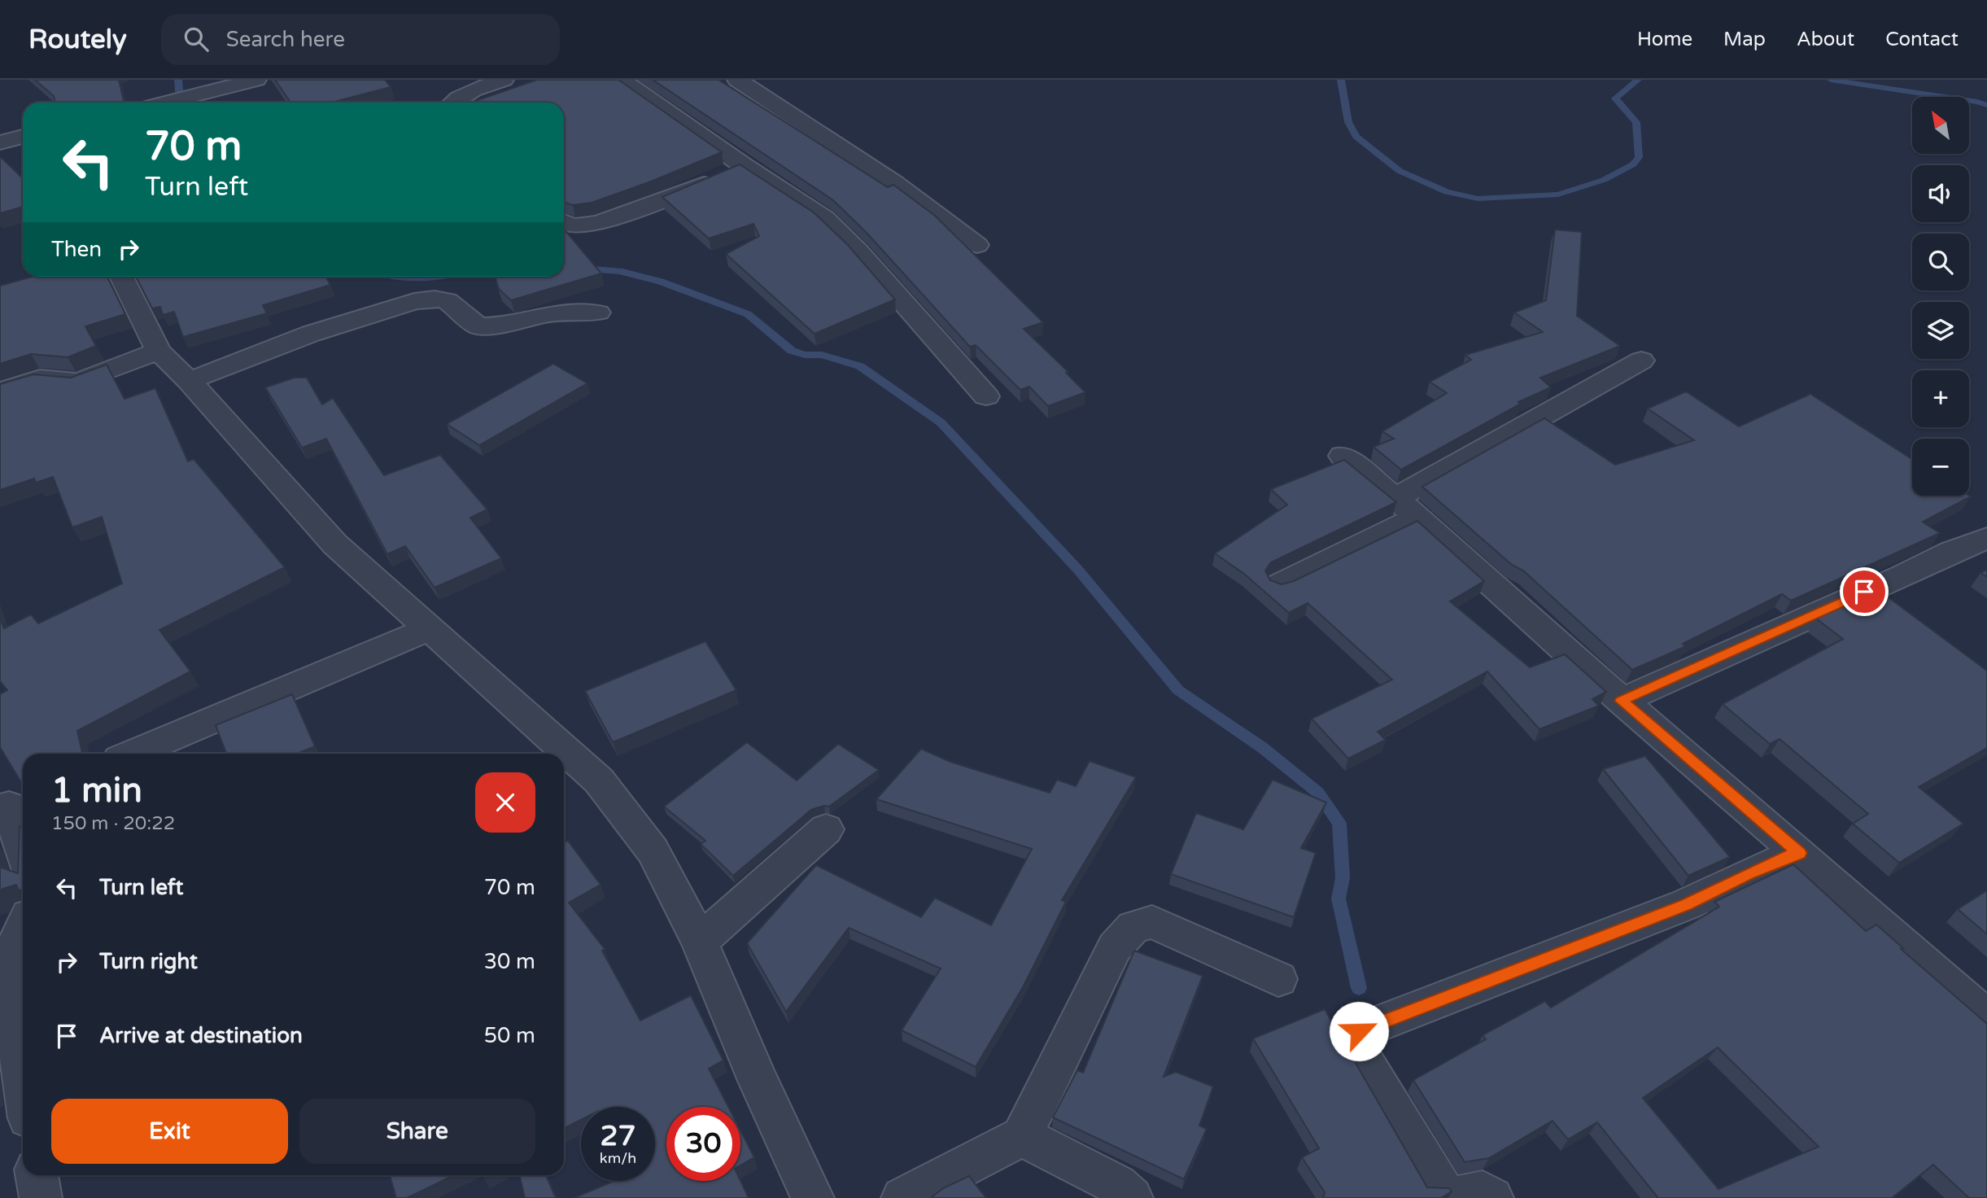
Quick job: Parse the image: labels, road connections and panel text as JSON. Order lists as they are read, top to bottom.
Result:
{
  "north": "top left",
  "page": {
    "header": "Routely",
    "search": "Search here",
    "nav": [
      "Home",
      "Map",
      "About",
      "Contact"
    ],
    "map_buttons": ["+", "−"],
    "turn": ["70 m", "Turn left"],
    "then": "Then",
    "heading": ["1 min", "150 m · 20:22"],
    "list": [
      {
        "name": "Turn left",
        "value": "70 m"
      },
      {
        "name": "Turn right",
        "value": "30 m"
      },
      {
        "name": "Arrive at destination",
        "value": "50 m"
      }
    ],
    "buttons": ["Exit", "Share"],
    "speed": "27 km/h",
    "limit": "30"
  }
}
